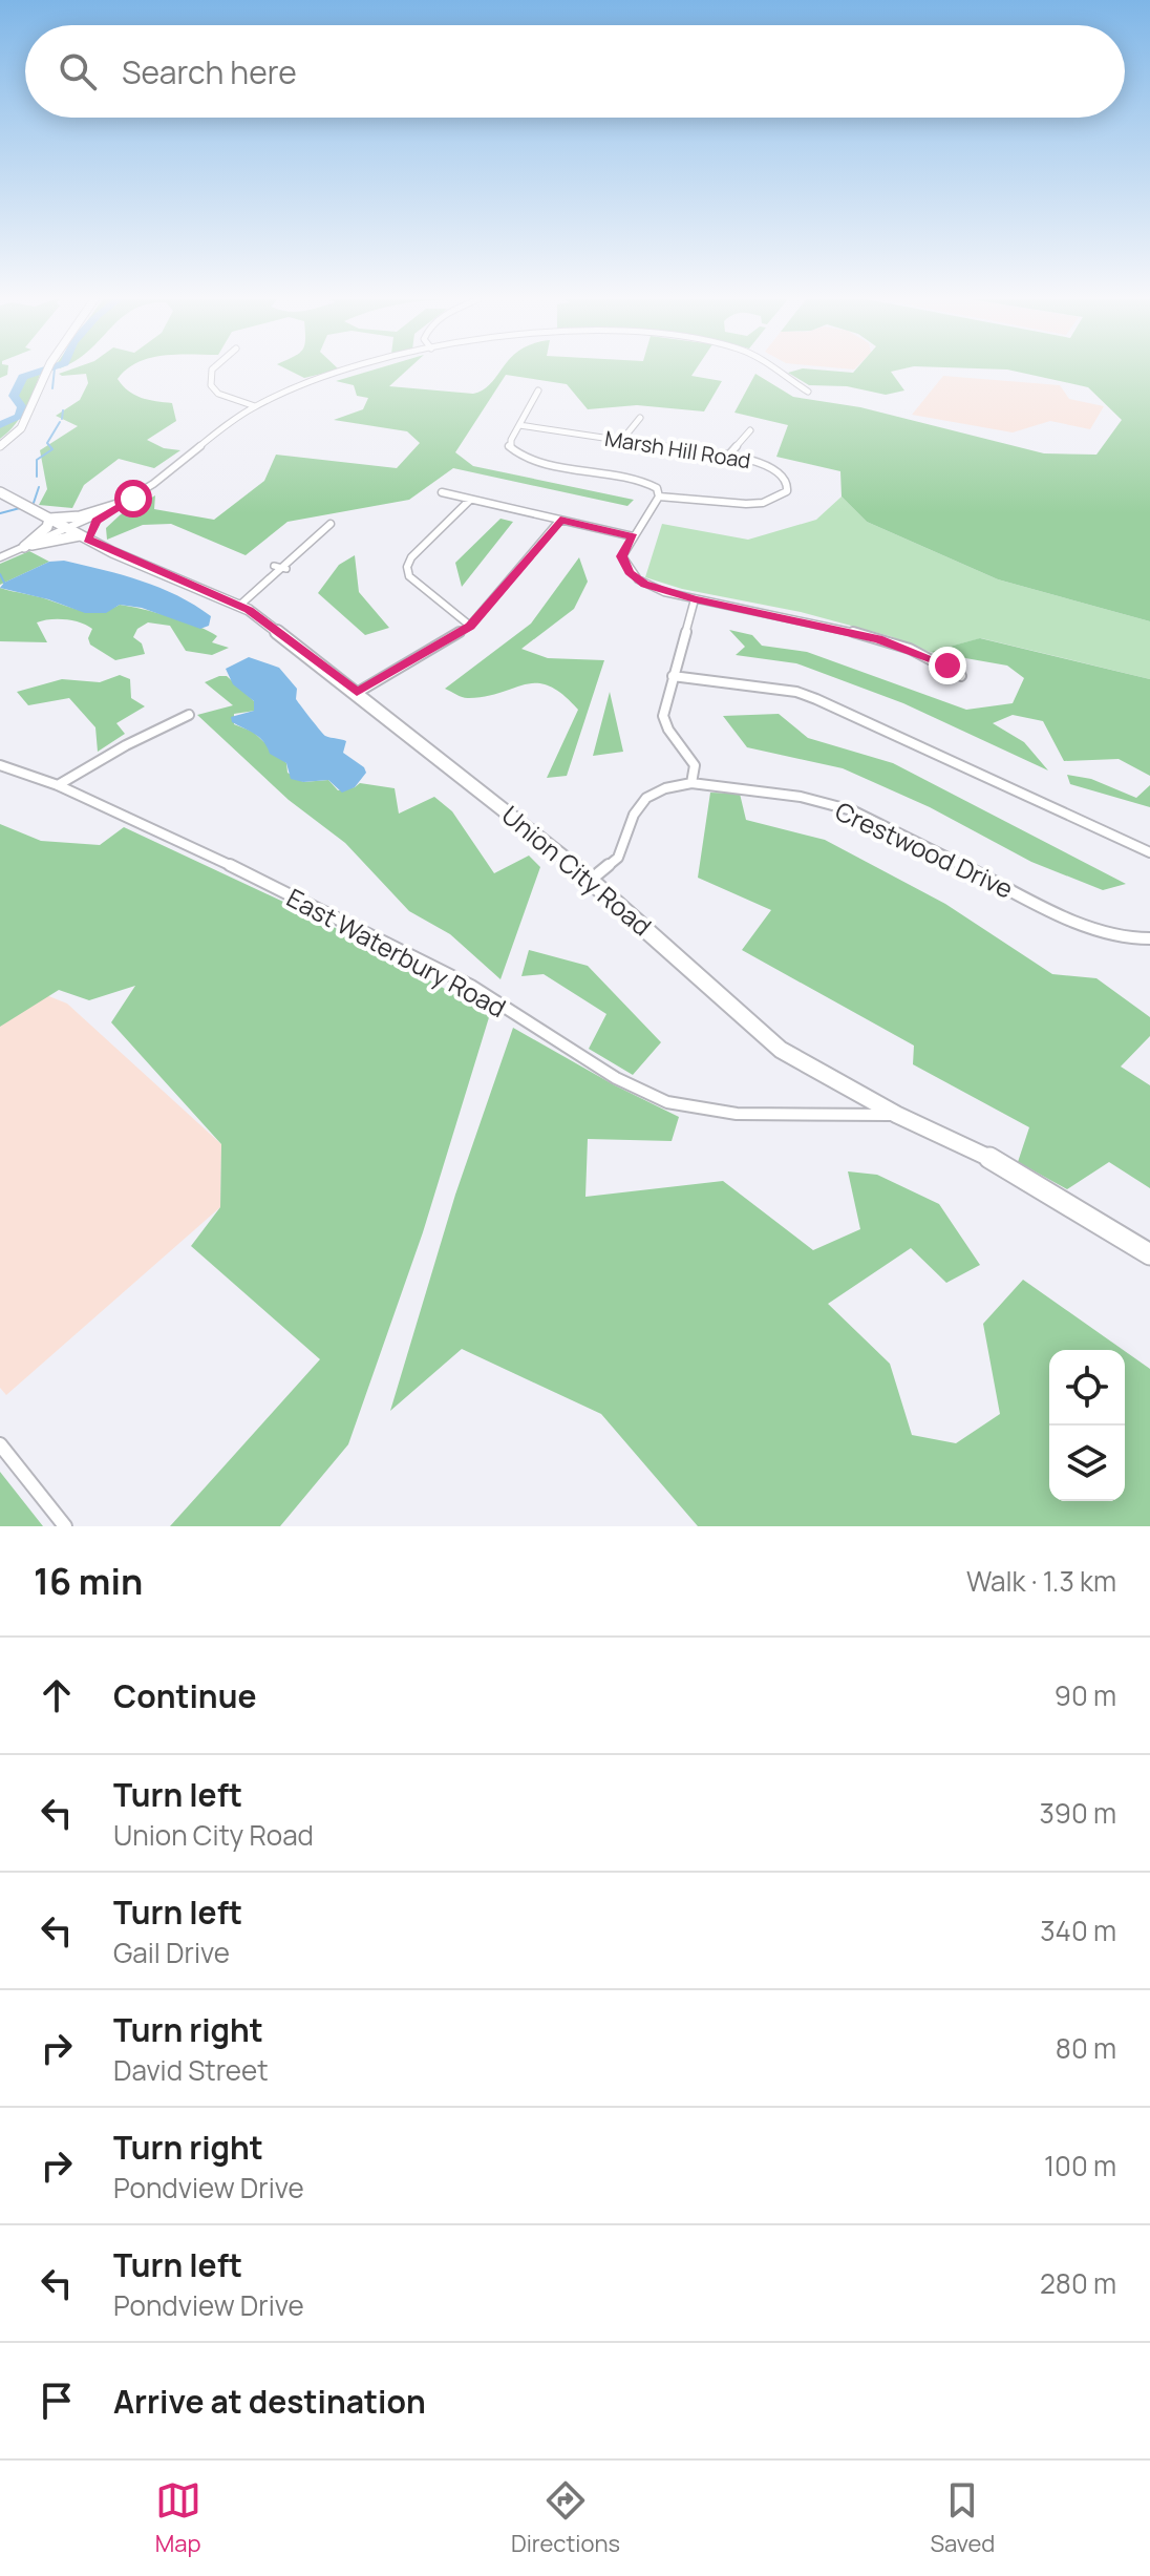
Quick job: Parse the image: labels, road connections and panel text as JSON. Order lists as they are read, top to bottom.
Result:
{
  "streets": {
    "main road": ["Union City Road"],
    "street": ["Marsh Hill Road", "Crestwood Drive", "East Waterbury Road"]
  },
  "crossings": [
    ["Crestwood Drive", "Union City Road"],
    ["Union City Road", "East Waterbury Road"]
  ],
  "page": {
    "search": "Search here",
    "heading": ["16 min", "Walk · 1.3 km"],
    "list": [
      ["Continue", "90 m"],
      ["Turn left", "Union City Road", "390 m"],
      ["Turn left", "Gail Drive", "340 m"],
      ["Turn right", "David Street", "80 m"],
      ["Turn right", "Pondview Drive", "100 m"],
      ["Turn left", "Pondview Drive", "280 m"],
      "Arrive at destination"
    ],
    "nav": ["Map", "Directions", "Saved"]
  }
}
